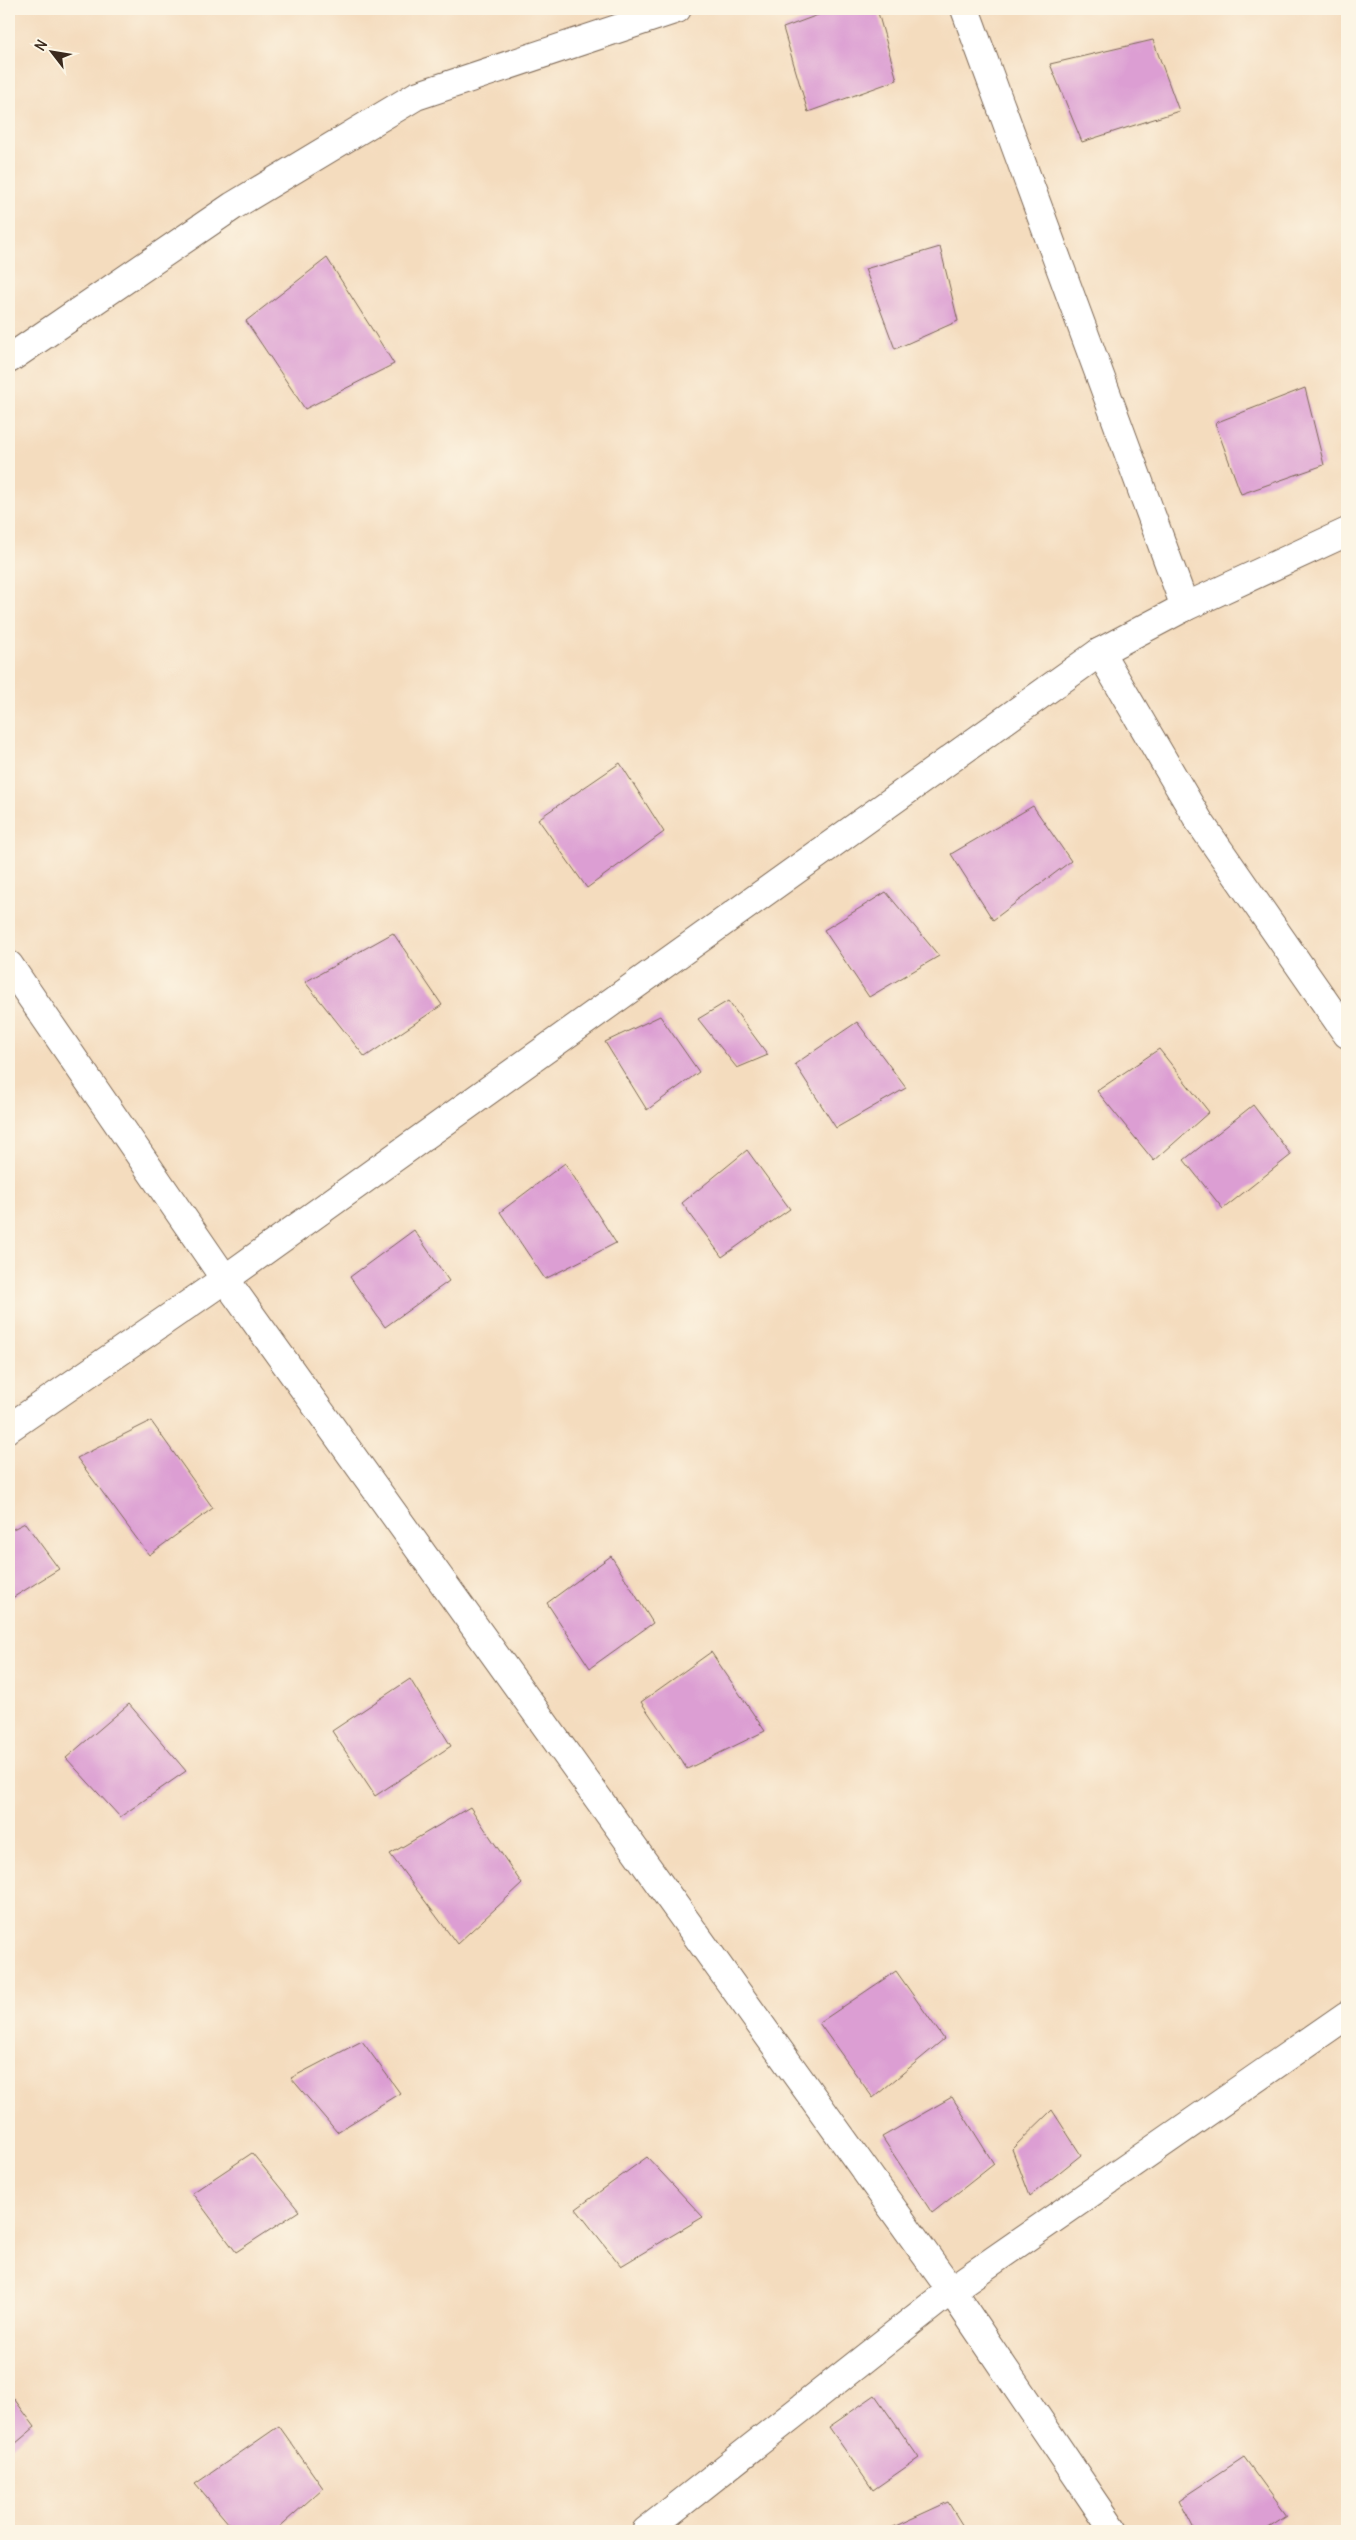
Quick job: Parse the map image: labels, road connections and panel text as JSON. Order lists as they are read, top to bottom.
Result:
{
  "north": "top left"
}
